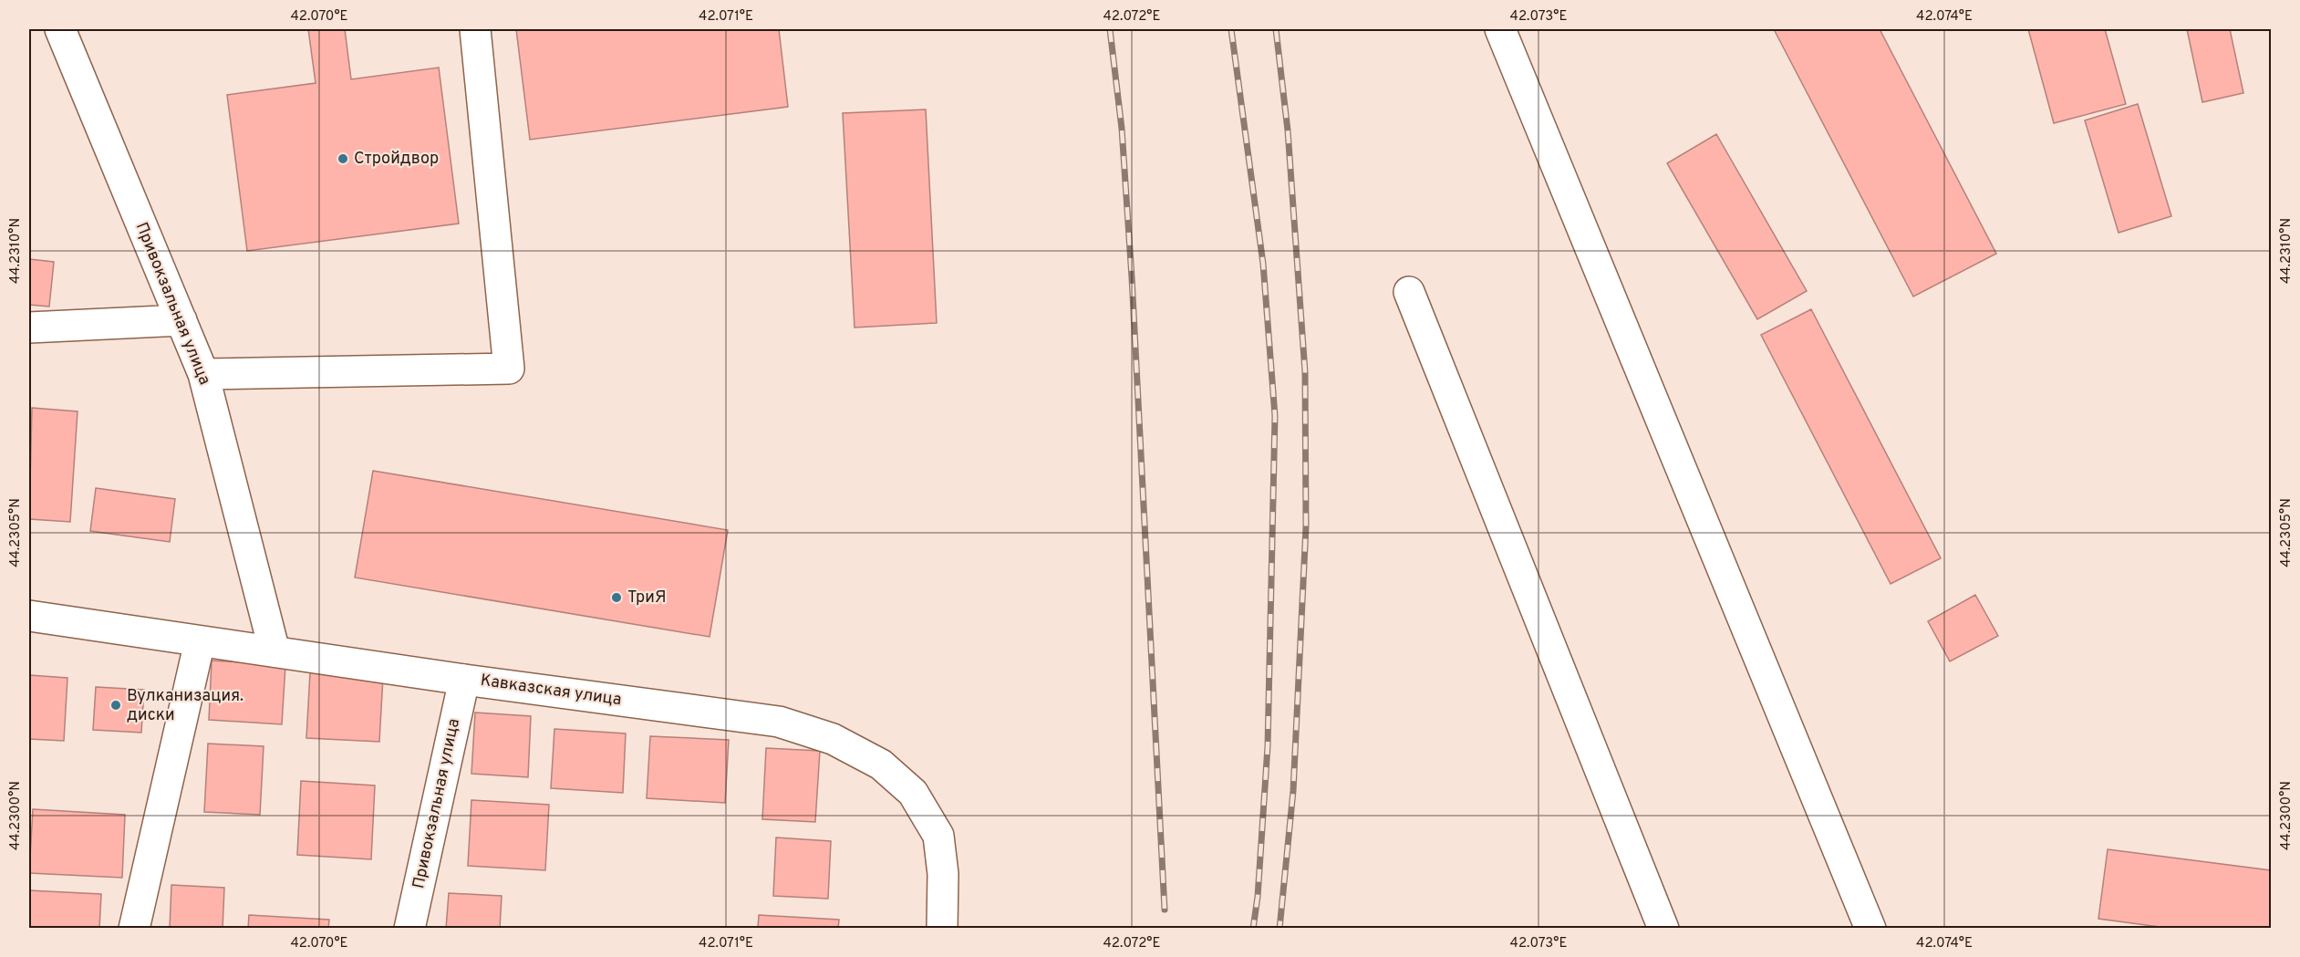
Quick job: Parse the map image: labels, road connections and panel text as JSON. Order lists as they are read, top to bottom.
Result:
{
  "streets": {
    "street": ["Привокзальная улица", "Кавказская улица"]
  },
  "crossings": [
    ["Привокзальная улица", "Кавказская улица"]
  ],
  "places": ["Стройдвор", "ТриЯ", "Вулканизация. диски"],
  "coordinates": [
    "42.070°E",
    "42.071°E",
    "42.072°E",
    "42.073°E",
    "42.074°E",
    "44.2310°N",
    "44.2305°N",
    "44.2300°N"
  ]
}
